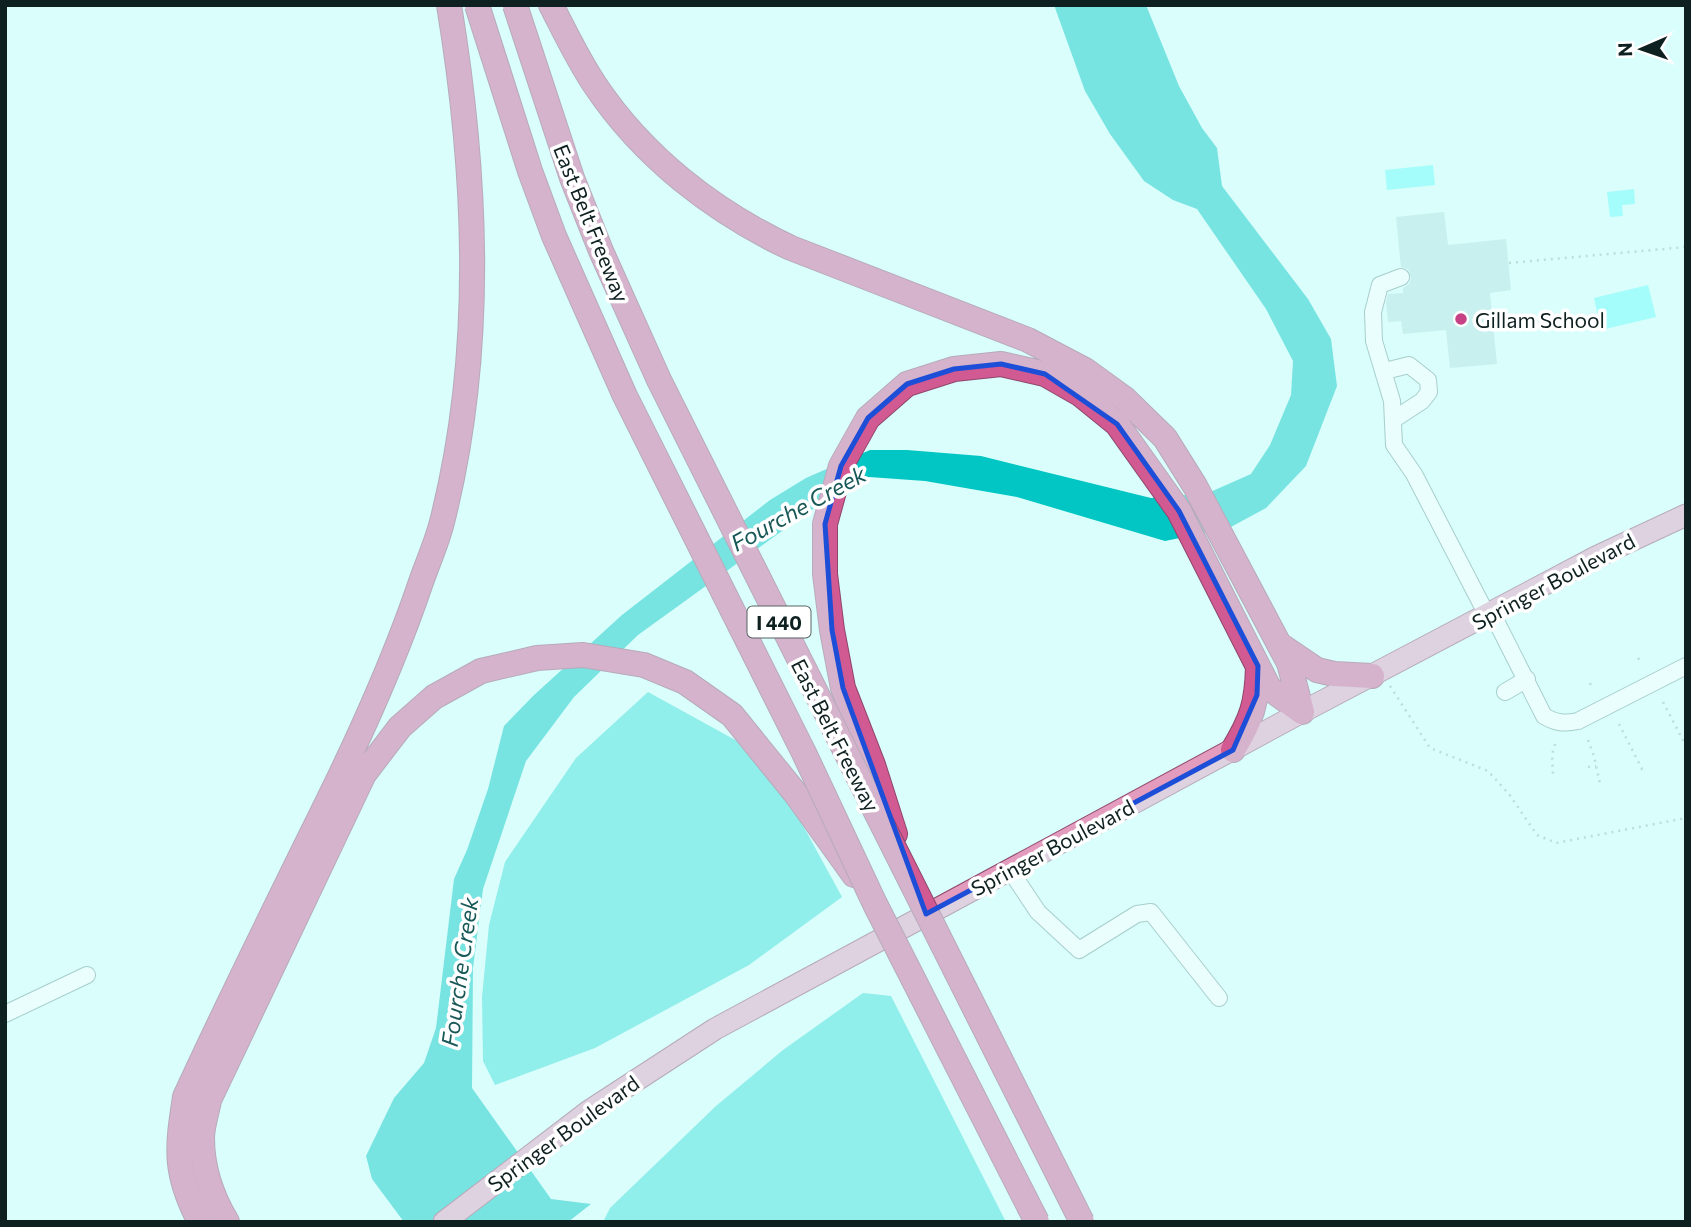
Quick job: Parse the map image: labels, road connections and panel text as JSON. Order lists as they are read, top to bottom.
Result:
{
  "streets": {
    "highway": ["East Belt Freeway", "I 440"],
    "main road": ["Springer Boulevard"]
  },
  "water": ["Fourche Creek"],
  "places": ["Gillam School"],
  "north": "left"
}
